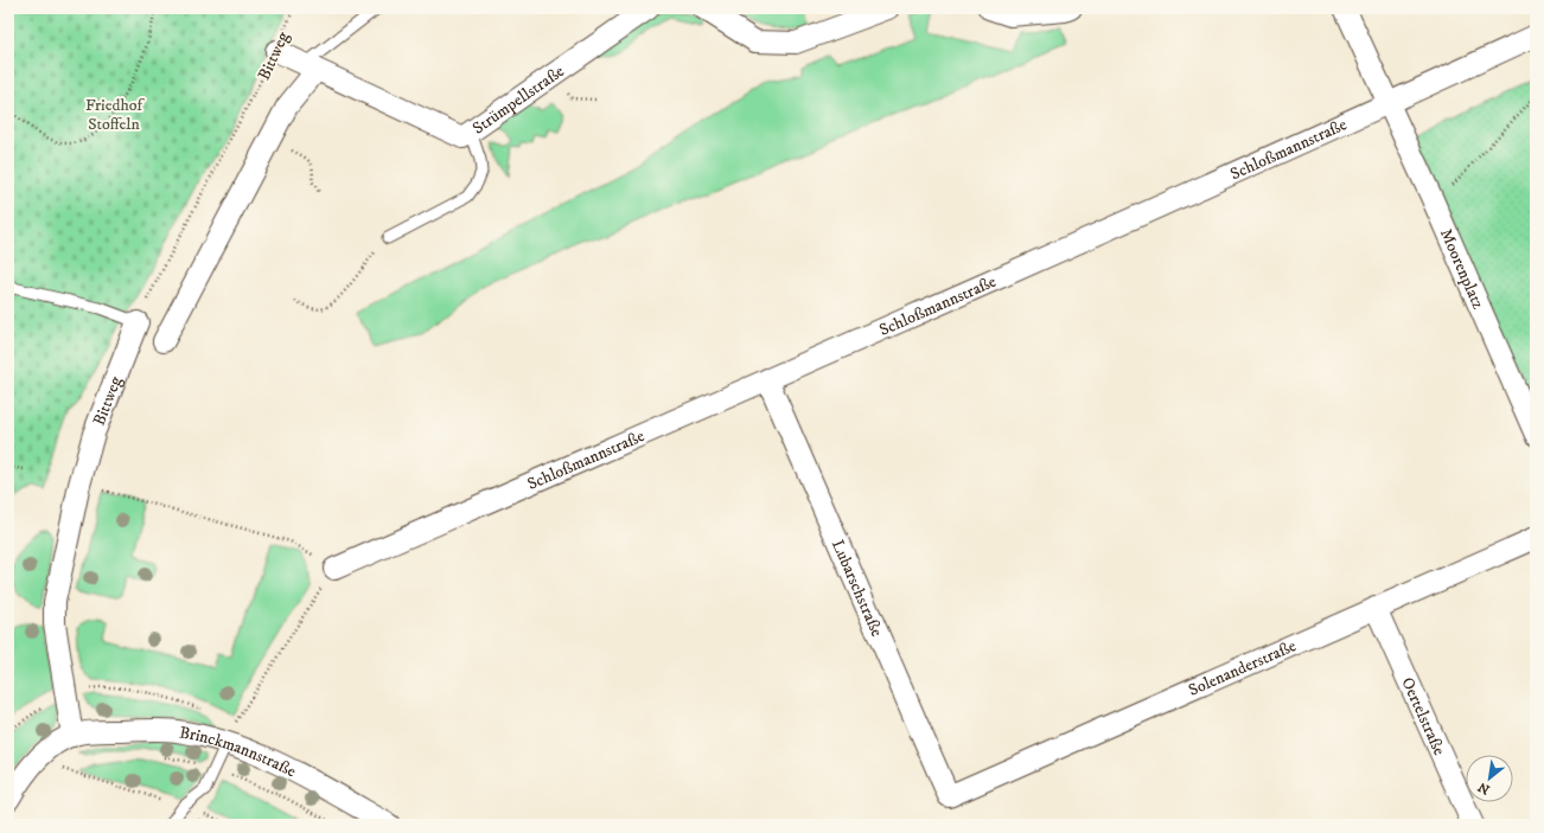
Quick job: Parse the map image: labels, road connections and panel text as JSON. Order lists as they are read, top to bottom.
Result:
{
  "streets": {
    "street": [
      "Bittweg",
      "Strümpellstraße",
      "Schloßmannstraße",
      "Moorenplatz",
      "Lubarschstraße",
      "Solenanderstraße",
      "Oertelstraße",
      "Brinckmannstraße"
    ]
  },
  "crossings": [
    ["Bittweg", "Strümpellstraße"],
    ["Bittweg", "Brinckmannstraße"],
    ["Schloßmannstraße", "Moorenplatz"],
    ["Schloßmannstraße", "Lubarschstraße"],
    ["Lubarschstraße", "Solenanderstraße"],
    ["Solenanderstraße", "Oertelstraße"]
  ],
  "parks": ["Friedhof Stoffeln"],
  "north": "bottom left"
}
